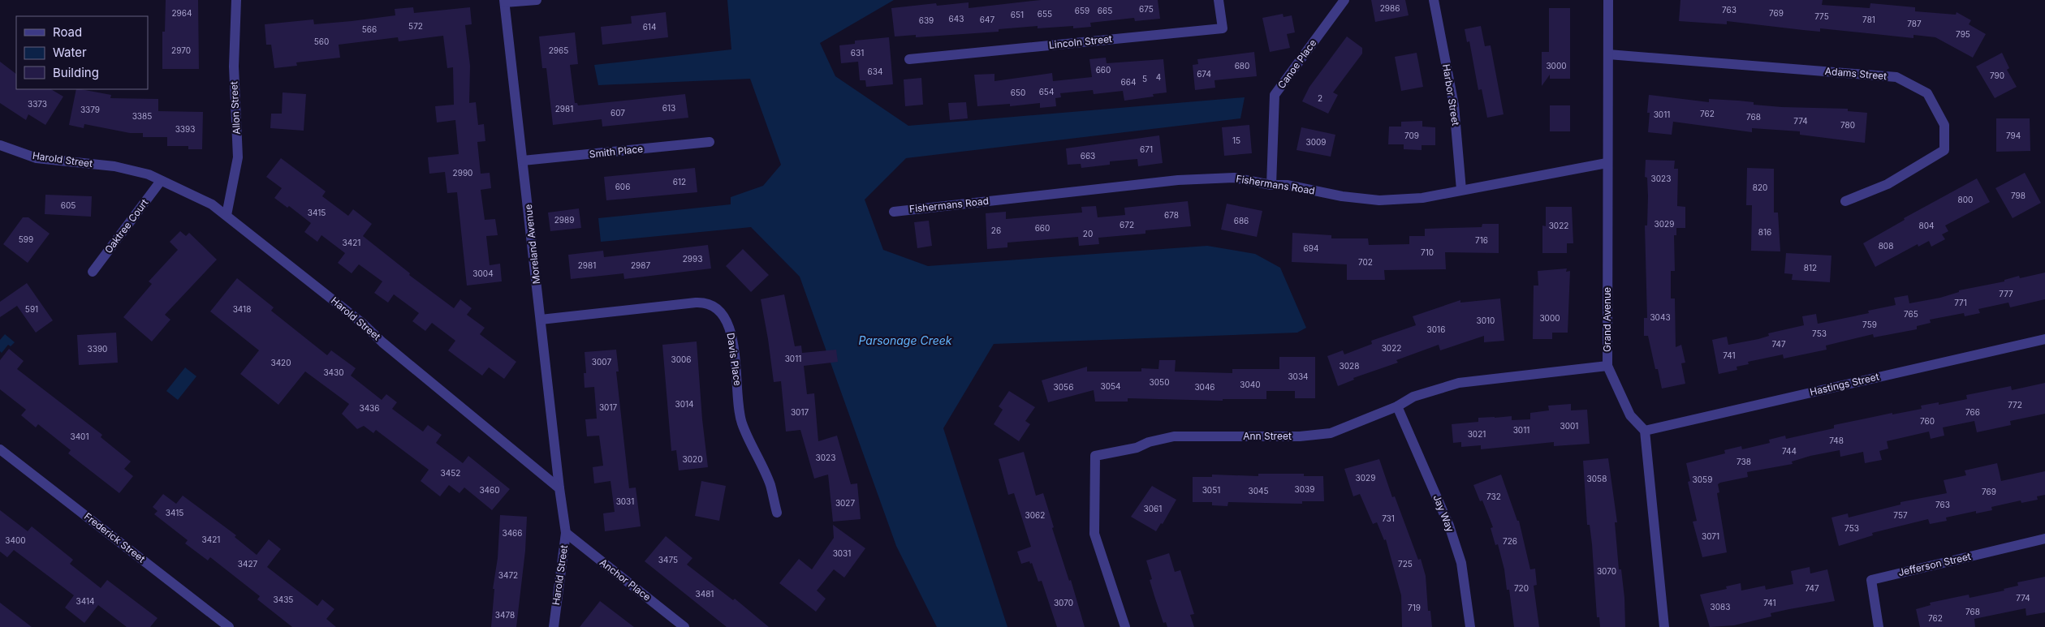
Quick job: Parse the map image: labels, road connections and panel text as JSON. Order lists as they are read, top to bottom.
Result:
{
  "streets": {
    "street": [
      "Lincoln Street",
      "Canoe Place",
      "Adams Street",
      "Harbor Street",
      "Allon Street",
      "Smith Place",
      "Harold Street",
      "Fishermans Road",
      "Oaktree Court",
      "Moreland Avenue",
      "Grand Avenue",
      "Davis Place",
      "Hastings Street",
      "Ann Street",
      "Jay Way",
      "Frederick Street",
      "Jefferson Street",
      "Anchor Place"
    ]
  },
  "crossings": [
    ["Canoe Place", "Fishermans Road"],
    ["Adams Street", "Grand Avenue"],
    ["Harbor Street", "Fishermans Road"],
    ["Allon Street", "Harold Street"],
    ["Smith Place", "Moreland Avenue"],
    ["Harold Street", "Oaktree Court"],
    ["Harold Street", "Moreland Avenue"],
    ["Harold Street", "Anchor Place"],
    ["Fishermans Road", "Grand Avenue"],
    ["Moreland Avenue", "Davis Place"],
    ["Grand Avenue", "Hastings Street"],
    ["Grand Avenue", "Ann Street"],
    ["Ann Street", "Jay Way"]
  ],
  "water": ["Parsonage Creek"],
  "house_numbers": [
    "2986",
    "675",
    "763",
    "659",
    "665",
    "2964",
    "769",
    "655",
    "651",
    "775",
    "643",
    "647",
    "781",
    "639",
    "787",
    "572",
    "614",
    "566",
    "795",
    "560",
    "2970",
    "2965",
    "631",
    "680",
    "3000",
    "660",
    "634",
    "674",
    "790",
    "4",
    "5",
    "664",
    "654",
    "650",
    "2",
    "3373",
    "613",
    "2981",
    "3379",
    "607",
    "762",
    "3011",
    "3385",
    "768",
    "774",
    "780",
    "3393",
    "709",
    "794",
    "15",
    "3009",
    "671",
    "663",
    "2990",
    "3023",
    "612",
    "606",
    "820",
    "798",
    "800",
    "605",
    "3415",
    "678",
    "2989",
    "686",
    "3029",
    "672",
    "3022",
    "804",
    "660",
    "26",
    "816",
    "20",
    "599",
    "716",
    "3421",
    "808",
    "694",
    "710",
    "2993",
    "702",
    "2981",
    "2987",
    "812",
    "3004",
    "777",
    "771",
    "591",
    "3418",
    "765",
    "3043",
    "3000",
    "3010",
    "759",
    "3016",
    "753",
    "747",
    "3022",
    "3390",
    "741",
    "3011",
    "3006",
    "3007",
    "3420",
    "3028",
    "3430",
    "3034",
    "3050",
    "3040",
    "3054",
    "3056",
    "3046",
    "3014",
    "772",
    "3017",
    "3436",
    "3017",
    "766",
    "760",
    "3001",
    "3011",
    "3021",
    "3401",
    "748",
    "744",
    "3023",
    "3020",
    "738",
    "3452",
    "3029",
    "3058",
    "3059",
    "3039",
    "3460",
    "3051",
    "3045",
    "769",
    "732",
    "3031",
    "3027",
    "763",
    "3061",
    "3415",
    "3062",
    "757",
    "731",
    "753",
    "3466",
    "3071",
    "3421",
    "3400",
    "726",
    "3031",
    "3475",
    "3427",
    "725",
    "3070",
    "3472",
    "720",
    "747",
    "3481",
    "774",
    "3435",
    "3414",
    "3070",
    "741",
    "3083",
    "719",
    "768",
    "3478",
    "762"
  ],
  "legend": ["Road", "Water", "Building"]
}
